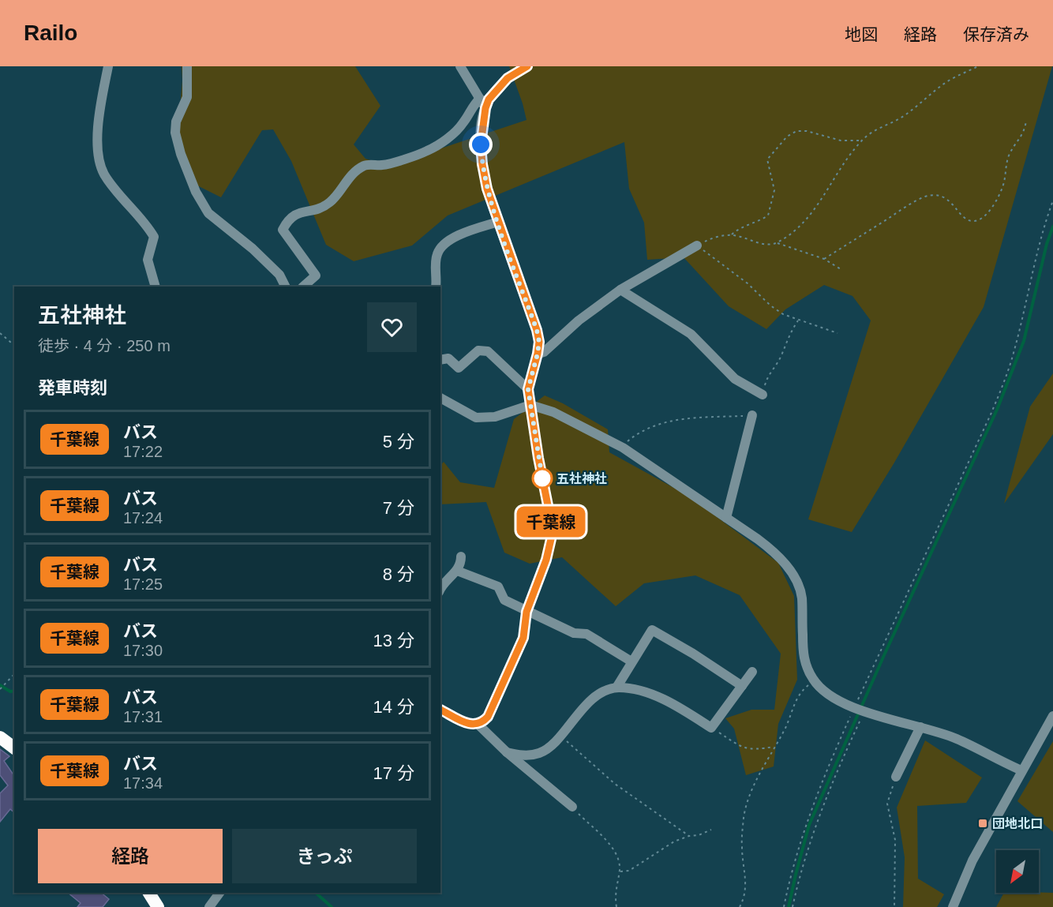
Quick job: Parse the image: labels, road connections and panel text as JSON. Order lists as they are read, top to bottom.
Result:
{
  "places": {
    "other": ["五社神社"],
    "transit": ["団地北口"]
  },
  "lines": ["bus line 千葉線"],
  "north": "bottom left",
  "page": {
    "header": "Railo",
    "nav": ["地図", "経路", "保存済み"],
    "on_map": "千葉線",
    "heading": [
      ["五社神社", "徒歩 · 4 分 · 250 m"],
      "発車時刻"
    ],
    "list": [
      {
        "mark": "千葉線",
        "name": "バス",
        "note": "17:22",
        "value": "5 分"
      },
      {
        "mark": "千葉線",
        "name": "バス",
        "note": "17:24",
        "value": "7 分"
      },
      {
        "mark": "千葉線",
        "name": "バス",
        "note": "17:25",
        "value": "8 分"
      },
      {
        "mark": "千葉線",
        "name": "バス",
        "note": "17:30",
        "value": "13 分"
      },
      {
        "mark": "千葉線",
        "name": "バス",
        "note": "17:31",
        "value": "14 分"
      },
      {
        "mark": "千葉線",
        "name": "バス",
        "note": "17:34",
        "value": "17 分"
      }
    ],
    "buttons": ["経路", "きっぷ"]
  }
}
